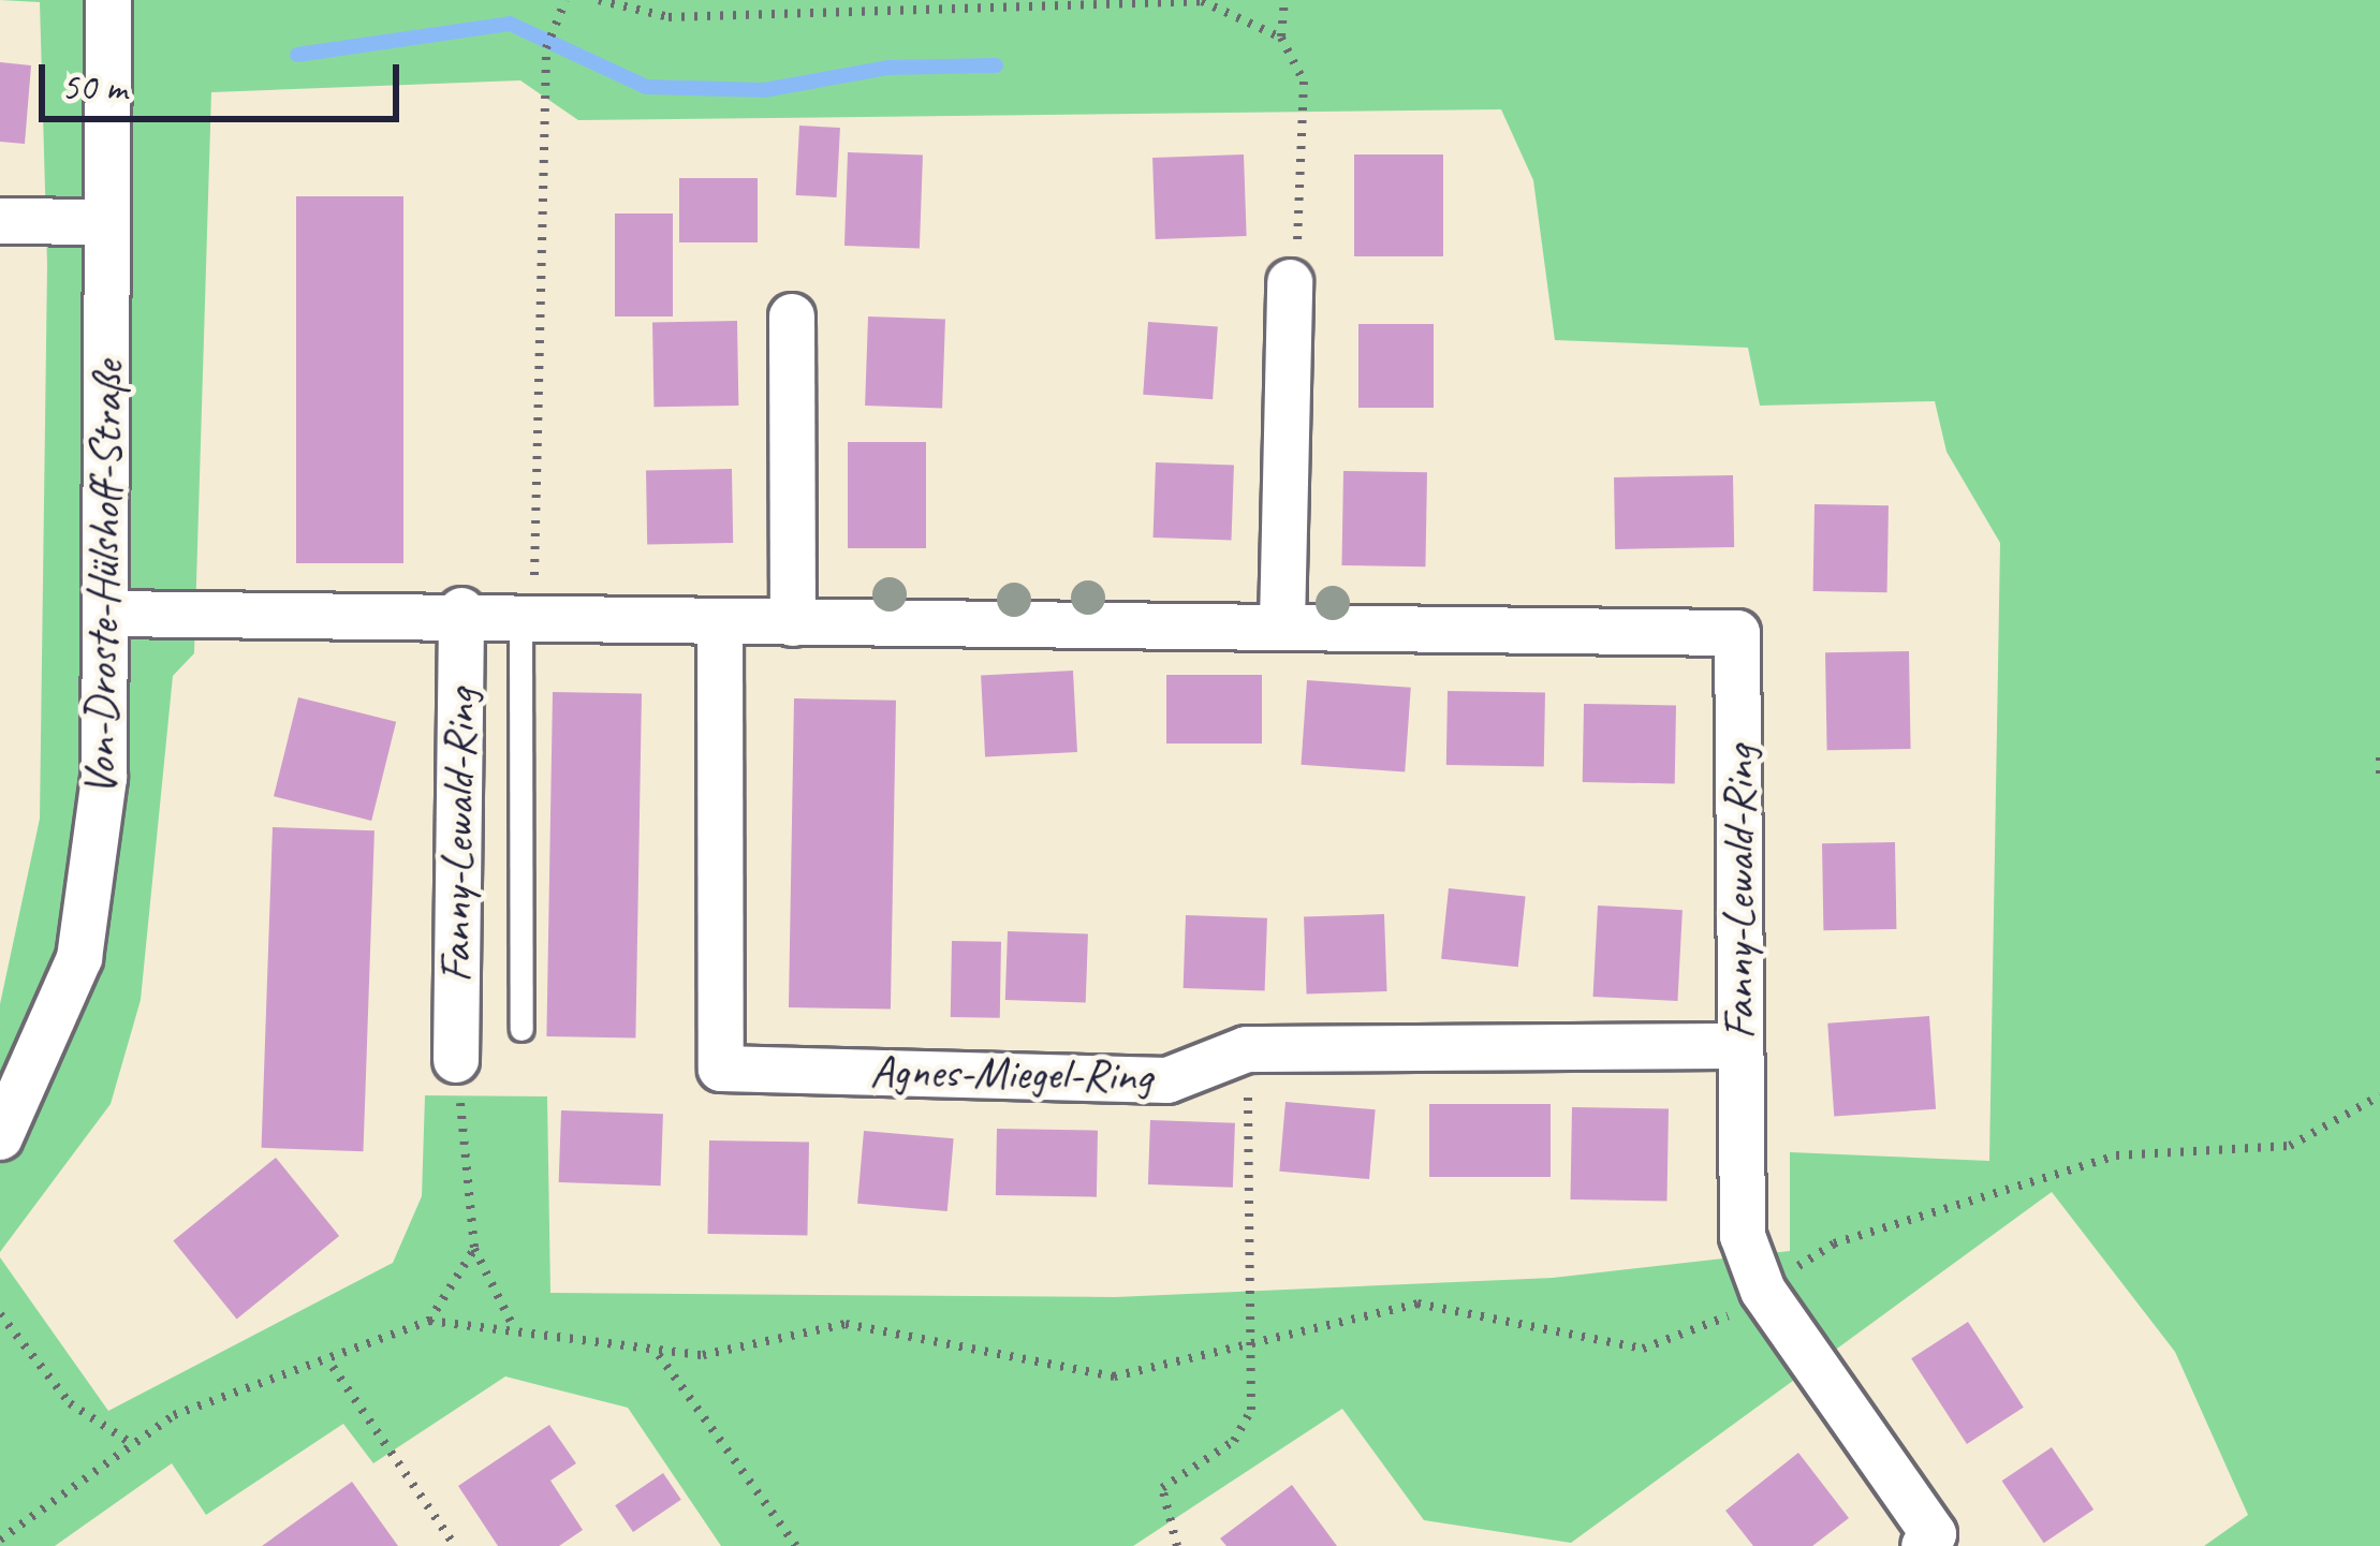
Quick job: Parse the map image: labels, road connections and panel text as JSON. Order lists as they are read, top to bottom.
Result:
{
  "streets": {
    "street": ["Von-Droste-Hülshoff-Straße", "Fanny-Lewald-Ring", "Agnes-Miegel-Ring"]
  },
  "crossings": [
    ["Von-Droste-Hülshoff-Straße", "Fanny-Lewald-Ring"],
    ["Fanny-Lewald-Ring", "Agnes-Miegel-Ring"]
  ],
  "scale_bar": "50 m"
}
